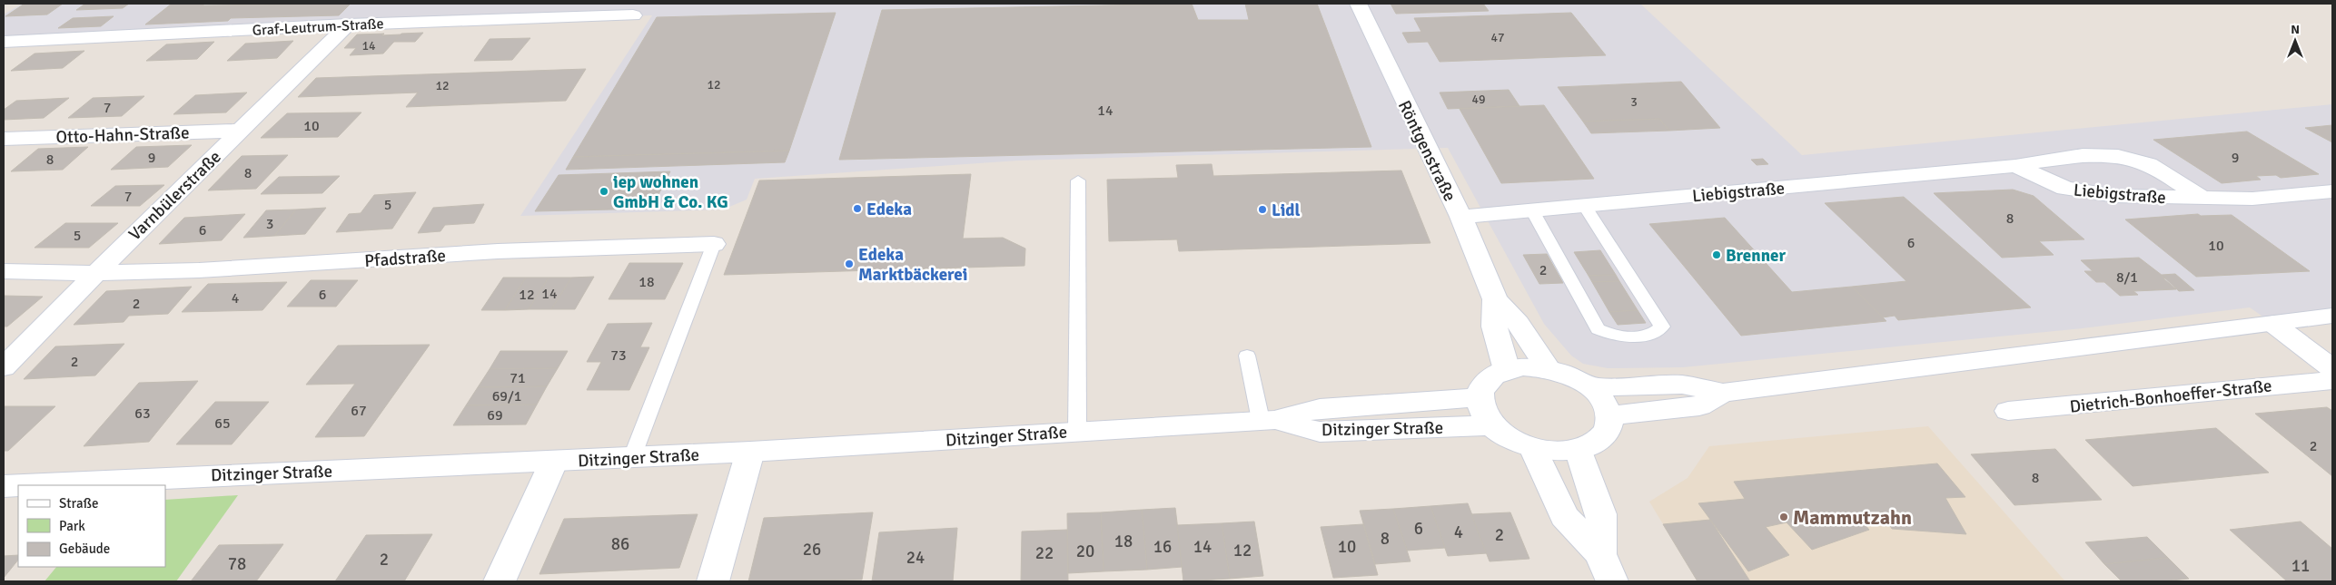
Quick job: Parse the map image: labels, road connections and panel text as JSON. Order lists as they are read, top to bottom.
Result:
{
  "streets": {
    "street": [
      "Graf-Leutrum-Straße",
      "Otto-Hahn-Straße",
      "Röntgenstraße",
      "Liebigstraße",
      "Varnbülerstraße",
      "Pfadstraße",
      "Dietrich-Bonhoeffer-Straße",
      "Ditzinger Straße"
    ]
  },
  "crossings": [
    ["Graf-Leutrum-Straße", "Varnbülerstraße"],
    ["Otto-Hahn-Straße", "Varnbülerstraße"],
    ["Röntgenstraße", "Liebigstraße"],
    ["Röntgenstraße", "Ditzinger Straße"],
    ["Varnbülerstraße", "Pfadstraße"]
  ],
  "places": [
    "iep wohnen GmbH & Co. KG",
    "Edeka",
    "Lidl",
    "Brenner",
    "Edeka Marktbäckerei",
    "Mammutzahn"
  ],
  "house_numbers": [
    "47",
    "14",
    "12",
    "12",
    "49",
    "3",
    "7",
    "14",
    "10",
    "9",
    "9",
    "8",
    "8",
    "7",
    "5",
    "8",
    "3",
    "6",
    "5",
    "6",
    "10",
    "2",
    "8/1",
    "18",
    "14",
    "6",
    "12",
    "4",
    "2",
    "73",
    "2",
    "71",
    "69/1",
    "67",
    "63",
    "69",
    "65",
    "2",
    "8",
    "6",
    "4",
    "2",
    "8",
    "18",
    "86",
    "16",
    "14",
    "10",
    "26",
    "12",
    "20",
    "22",
    "24",
    "2",
    "78",
    "11"
  ],
  "legend": ["Straße", "Park", "Gebäude"],
  "north": "top"
}
